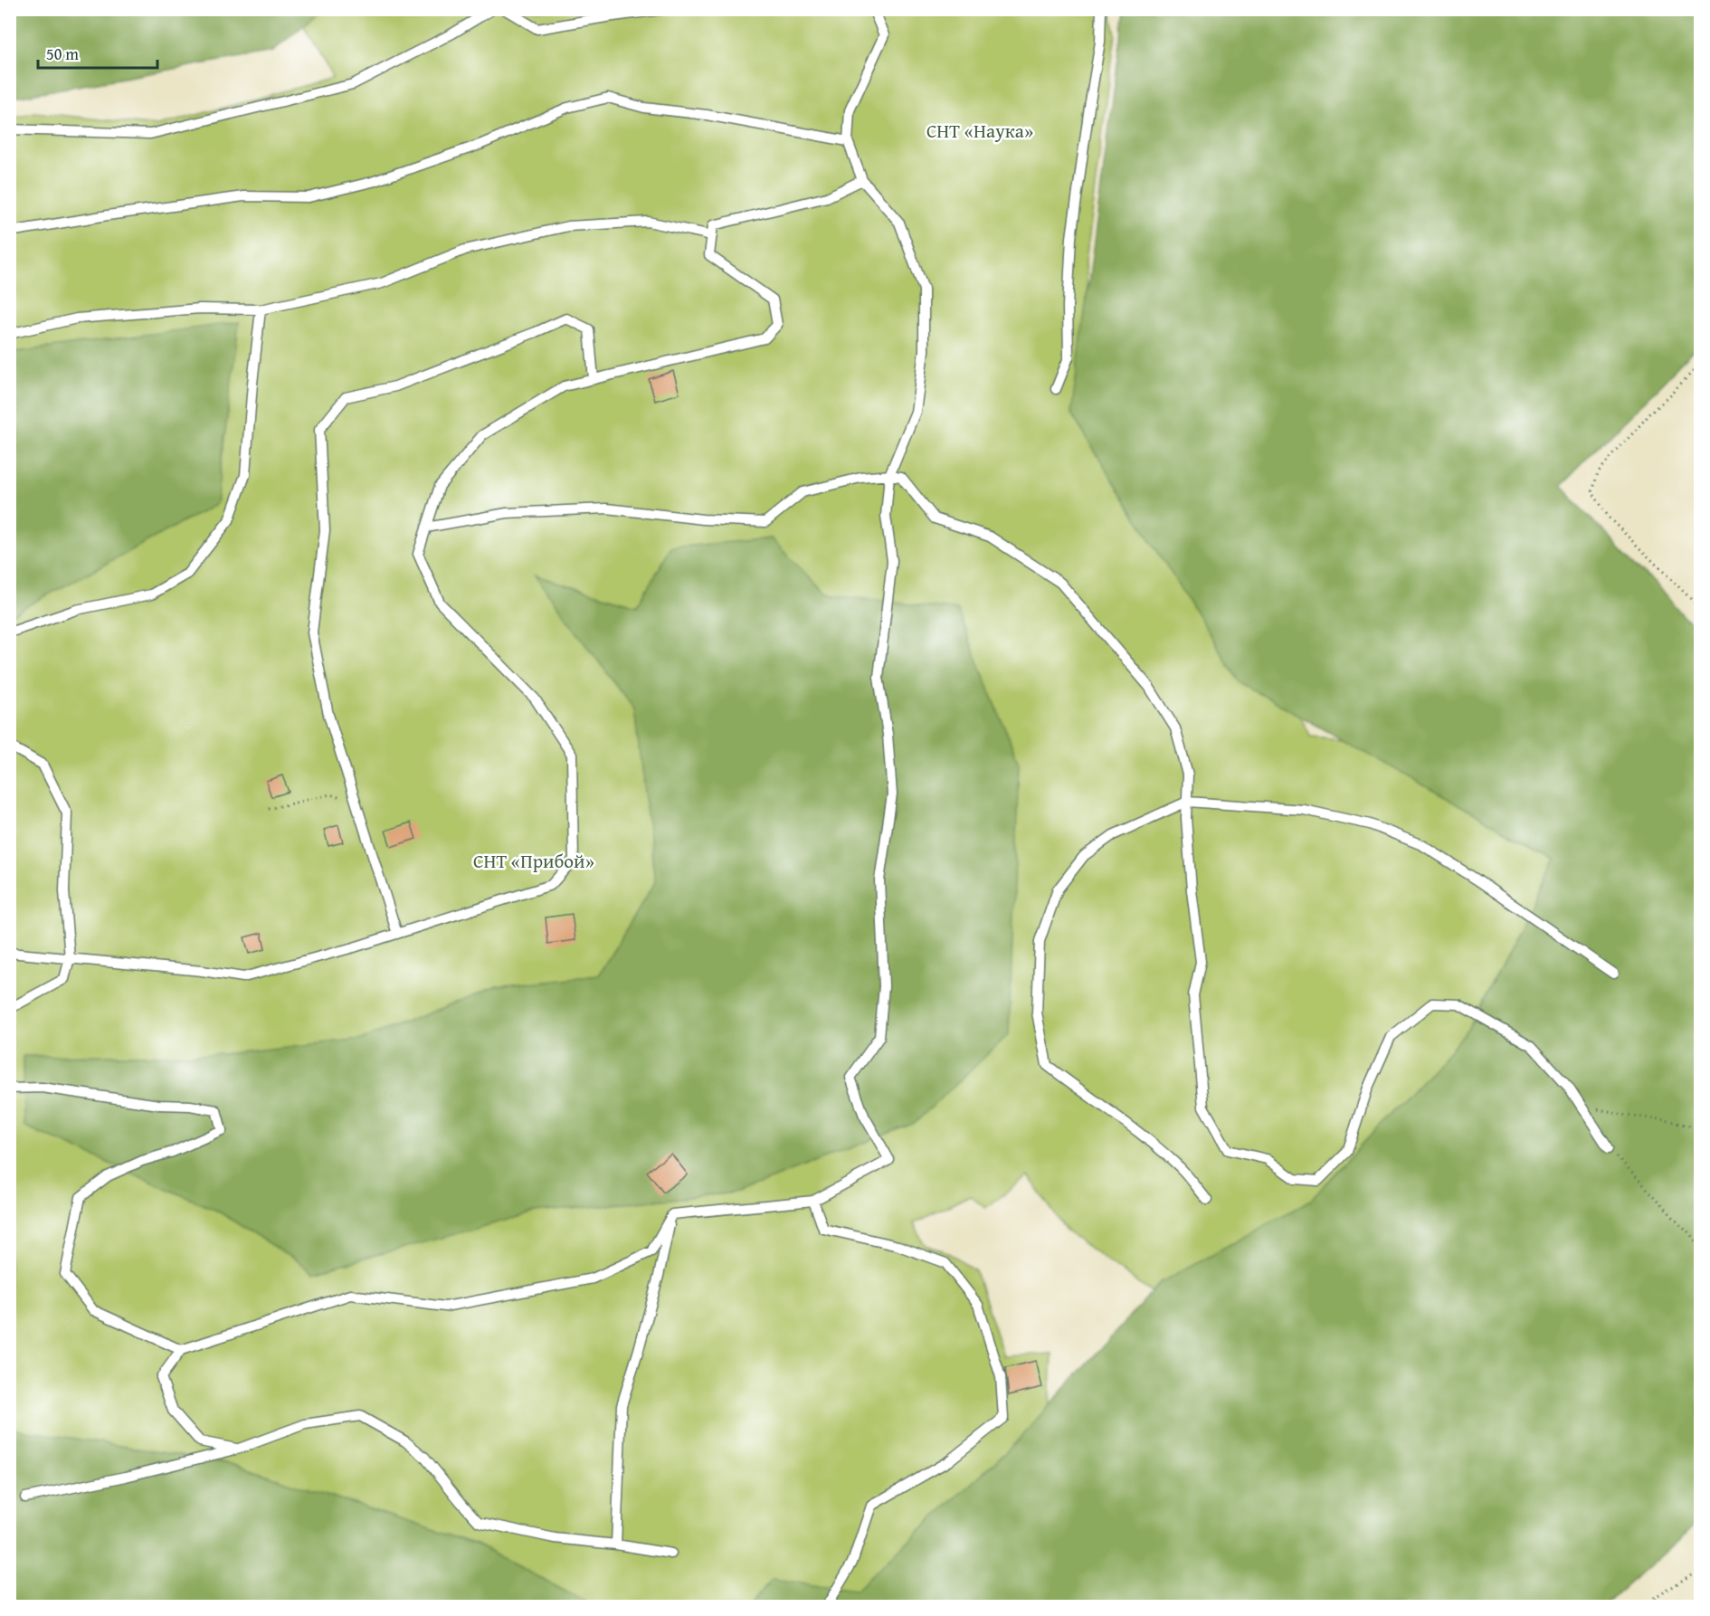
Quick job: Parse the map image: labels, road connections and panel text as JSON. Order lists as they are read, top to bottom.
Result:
{
  "parks": ["СНТ «Наука»", "СНТ «Прибой»"],
  "scale_bar": "50 m"
}
